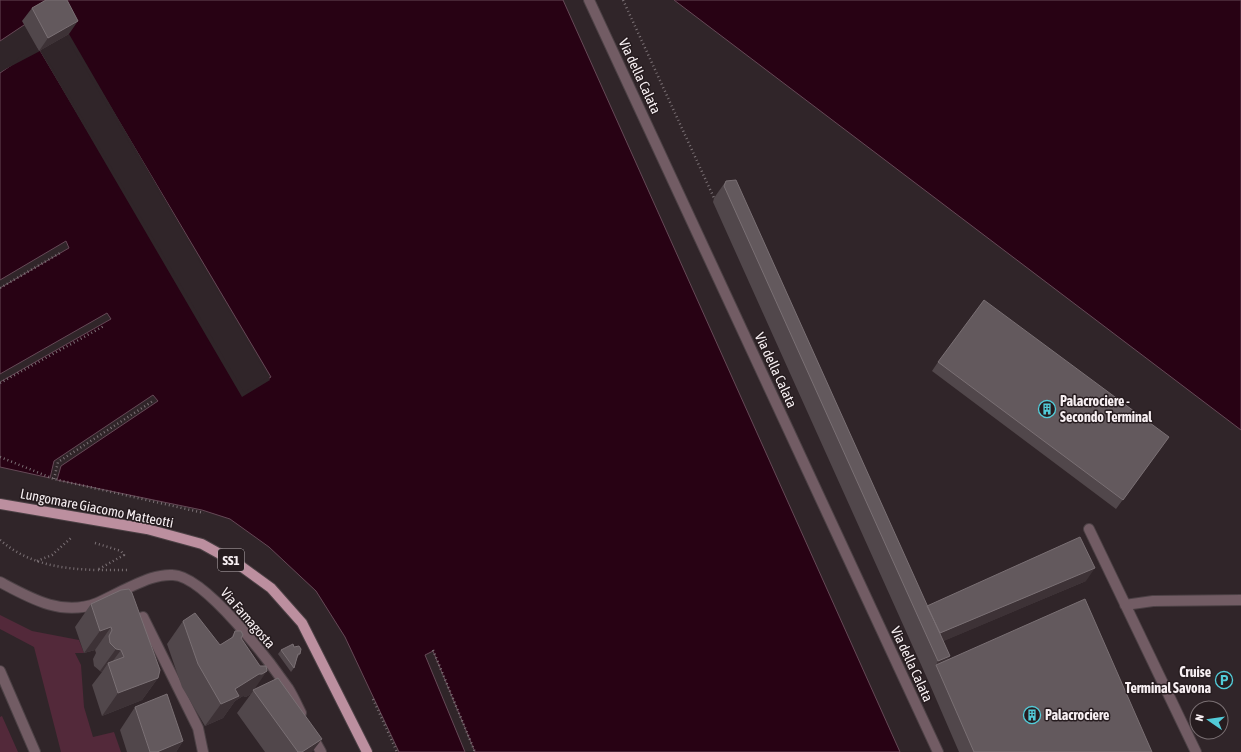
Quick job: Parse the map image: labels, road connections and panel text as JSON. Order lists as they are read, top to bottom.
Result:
{
  "streets": {
    "main road": ["Lungomare Giacomo Matteotti", "SS1"],
    "street": ["Via della Calata", "Via Famagosta"]
  },
  "places": {
    "building": ["Palacrociere - Secondo Terminal", "Palacrociere"],
    "parking": ["Cruise Terminal Savona"]
  },
  "north": "left"
}
